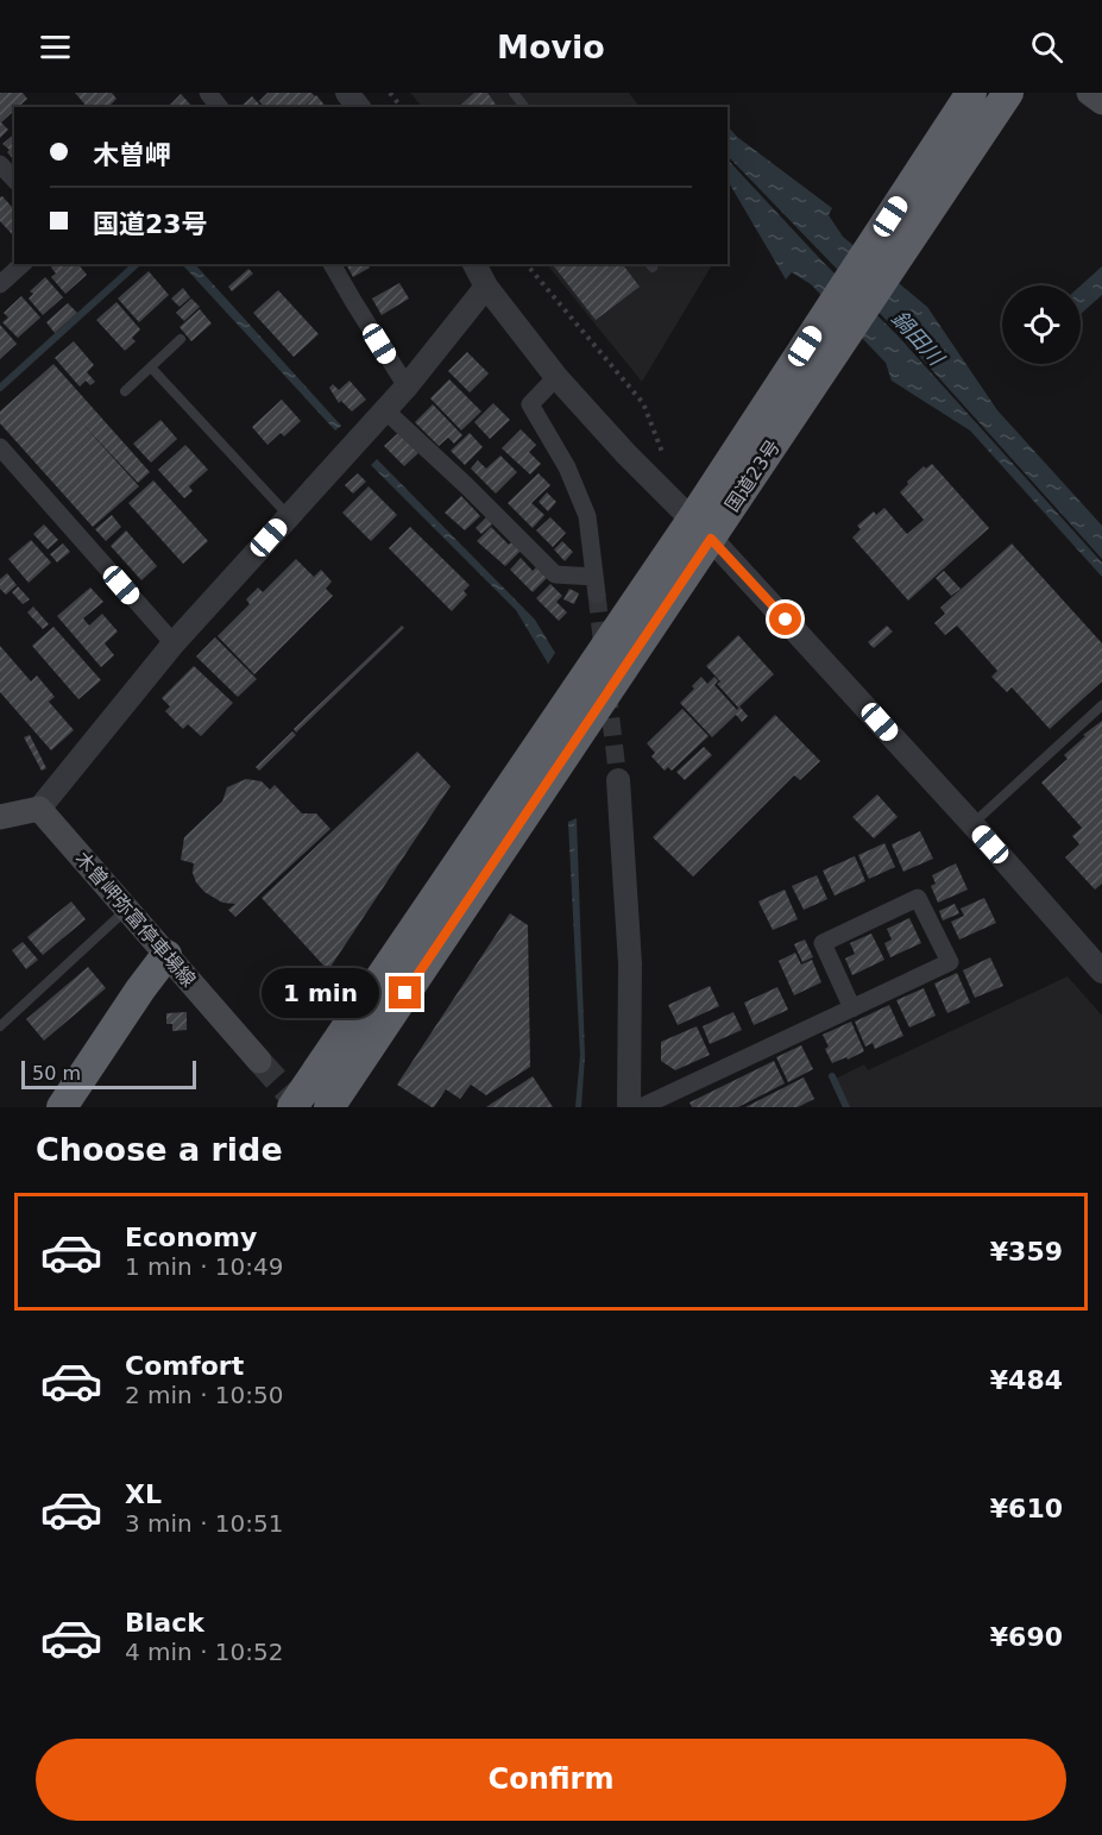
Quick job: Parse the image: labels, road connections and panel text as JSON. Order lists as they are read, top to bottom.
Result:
{
  "streets": {
    "highway": ["国道23号"],
    "main road": ["木曽岬弥富停車場線"]
  },
  "water": ["鍋田川"],
  "scale_bar": "50 m",
  "page": {
    "header": "Movio",
    "banner": ["木曽岬", "国道23号"],
    "bubble": "1 min",
    "scale": "50 m",
    "heading": "Choose a ride",
    "list": [
      {
        "name": "Economy",
        "note": "1 min · 10:49",
        "value": "¥359"
      },
      {
        "name": "Comfort",
        "note": "2 min · 10:50",
        "value": "¥484"
      },
      {
        "name": "XL",
        "note": "3 min · 10:51",
        "value": "¥610"
      },
      {
        "name": "Black",
        "note": "4 min · 10:52",
        "value": "¥690"
      }
    ],
    "buttons": "Confirm"
  }
}
